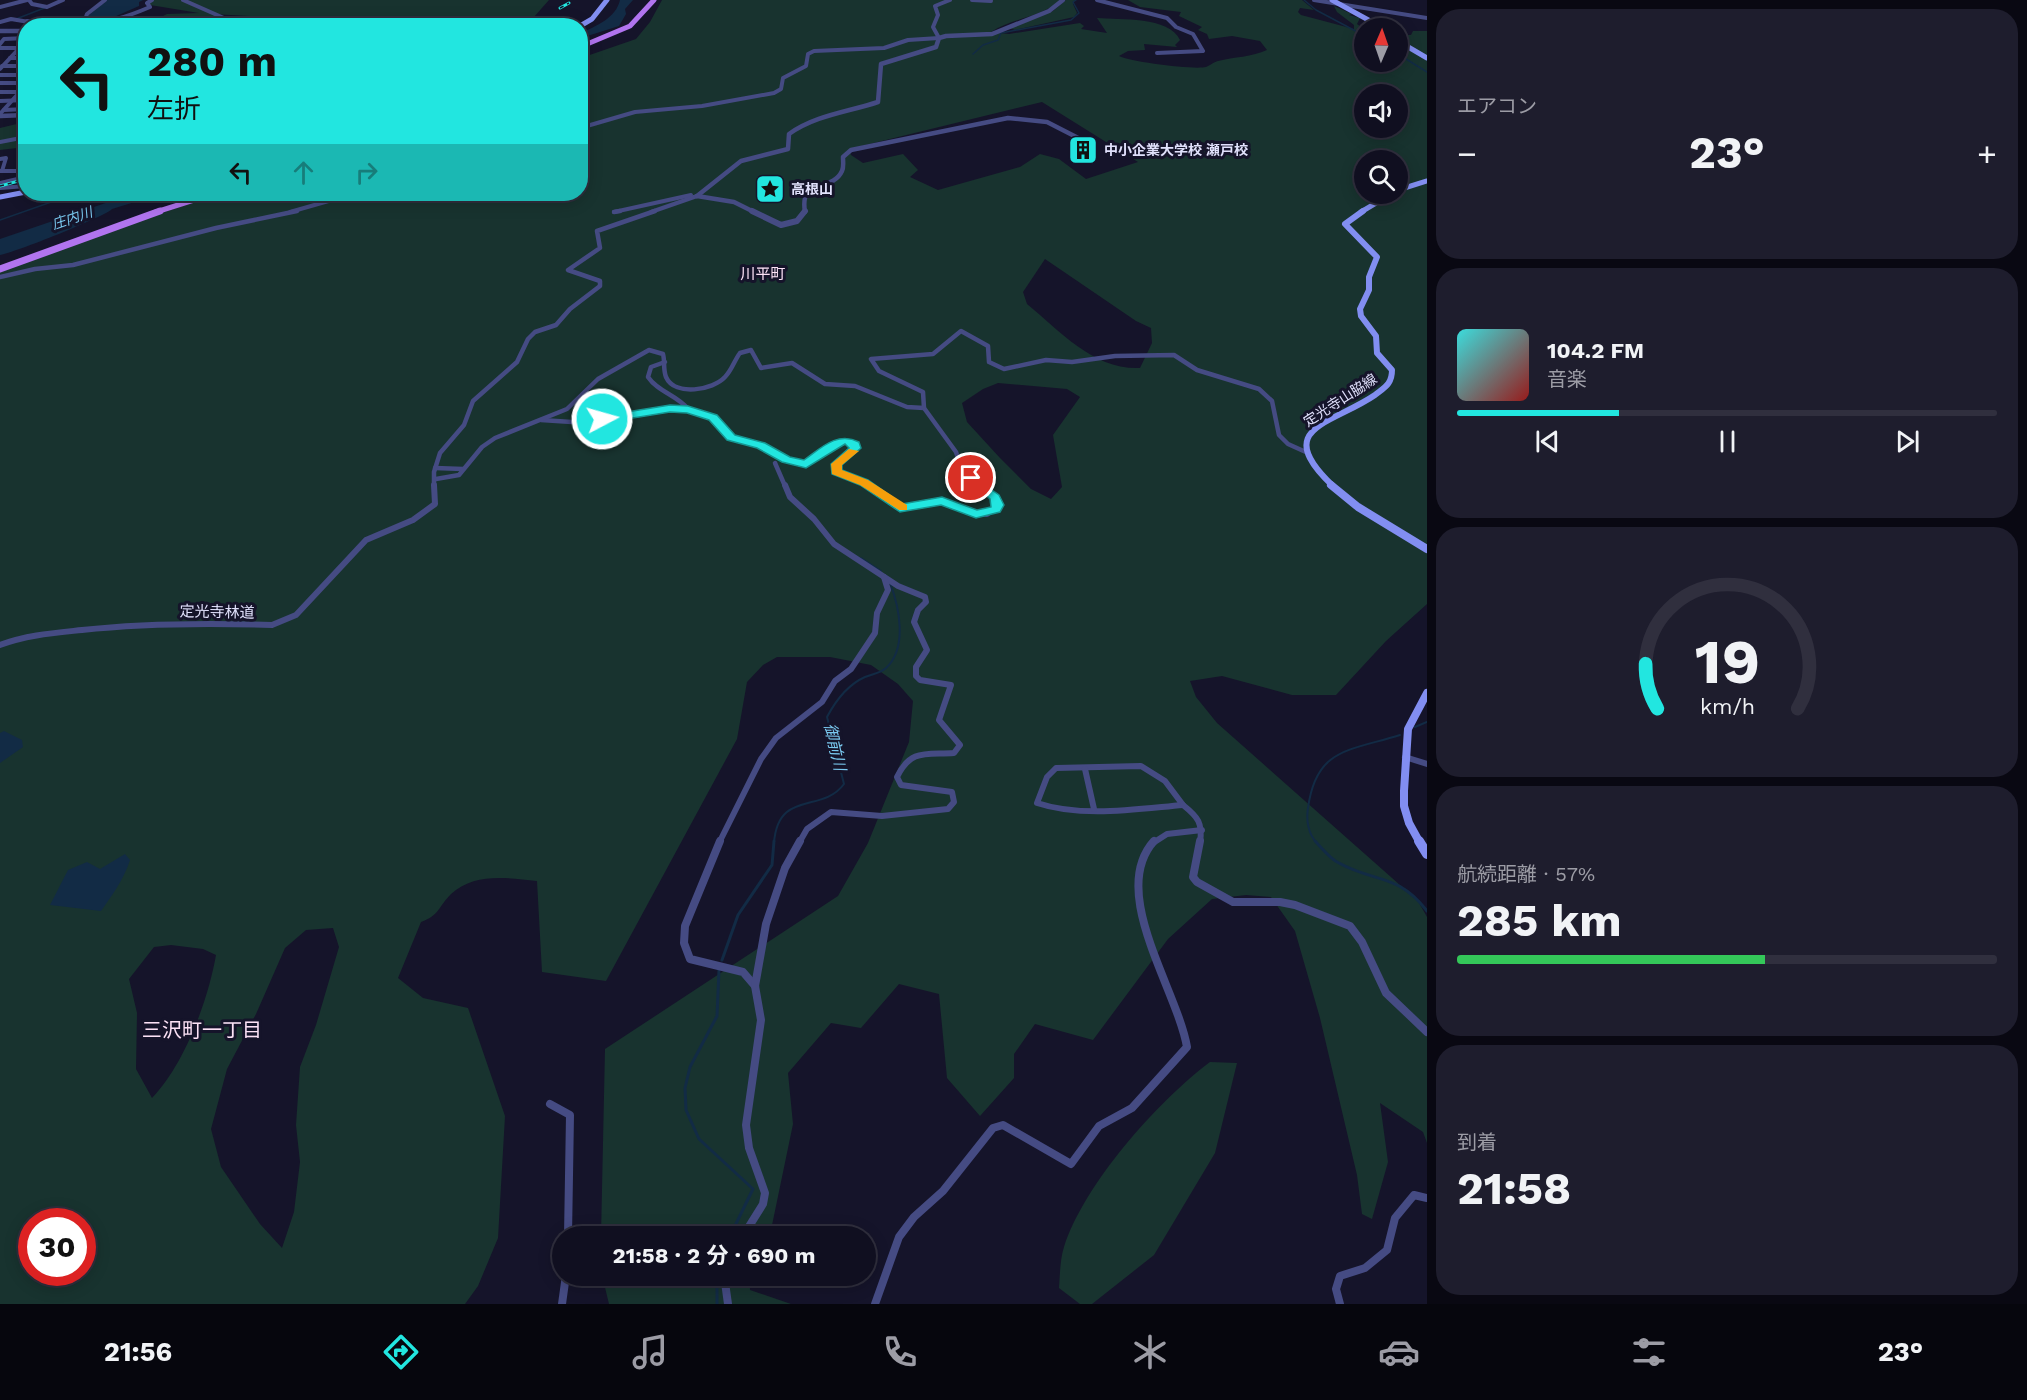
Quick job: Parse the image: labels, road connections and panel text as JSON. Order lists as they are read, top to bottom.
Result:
{
  "streets": {
    "main road": ["定光寺山脇線"],
    "street": ["定光寺林道"]
  },
  "districts": ["川平町", "三沢町一丁目"],
  "water": ["庄内川", "御前川"],
  "places": {
    "building": ["中小企業大学校 瀬戸校"],
    "place": ["高根山"]
  },
  "north": "top",
  "page": {
    "tile": [
      "エアコン",
      ["航続距離 · 57%", "285 km"],
      ["到着", "21:58"]
    ],
    "turn": ["280 m", "左折"],
    "heat": ["−", "23°", "+"],
    "song": ["104.2 FM", "音楽"],
    "limit": "30",
    "trip": "21:58 · 2 分 · 690 m",
    "tabs": ["21:56", "23°"],
    "gauge": ["19", "km/h"]
  }
}
